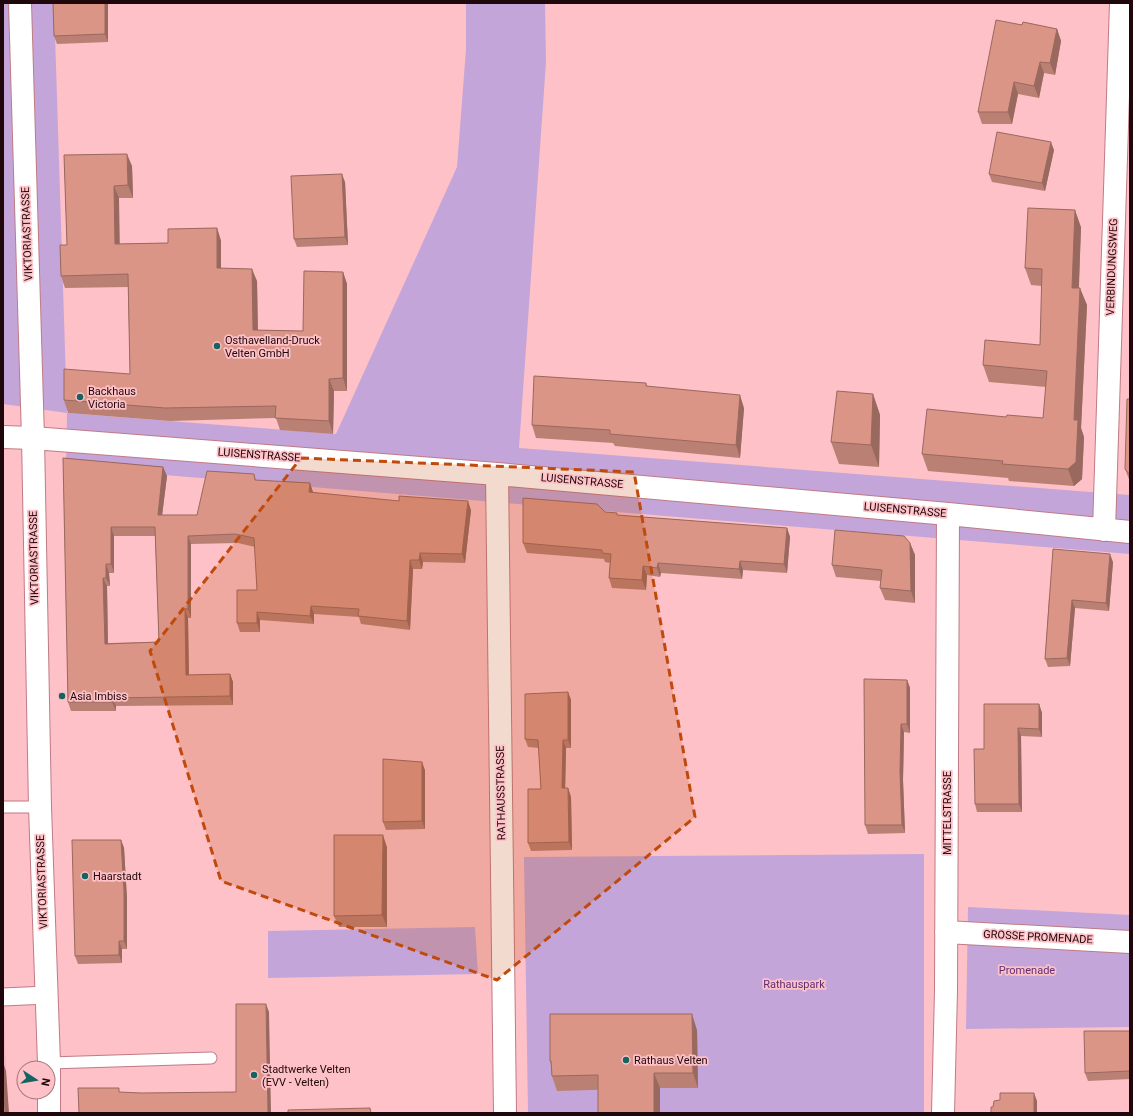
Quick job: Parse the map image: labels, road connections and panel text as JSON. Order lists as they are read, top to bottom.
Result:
{
  "streets": {
    "street": [
      "VIKTORIASTRASSE",
      "VERBINDUNGSWEG",
      "LUISENSTRASSE",
      "RATHAUSSTRASSE",
      "MITTELSTRASSE",
      "GROSSE PROMENADE"
    ]
  },
  "crossings": [
    ["VIKTORIASTRASSE", "LUISENSTRASSE"],
    ["VERBINDUNGSWEG", "LUISENSTRASSE"],
    ["LUISENSTRASSE", "RATHAUSSTRASSE"],
    ["LUISENSTRASSE", "MITTELSTRASSE"],
    ["MITTELSTRASSE", "GROSSE PROMENADE"]
  ],
  "parks": ["Promenade", "Rathauspark"],
  "places": [
    "Osthavelland-Druck Velten GmbH",
    "Backhaus Victoria",
    "Asia Imbiss",
    "Haarstadt",
    "Rathaus Velten",
    "Stadtwerke Velten (EVV - Velten)"
  ],
  "north": "right"
}
